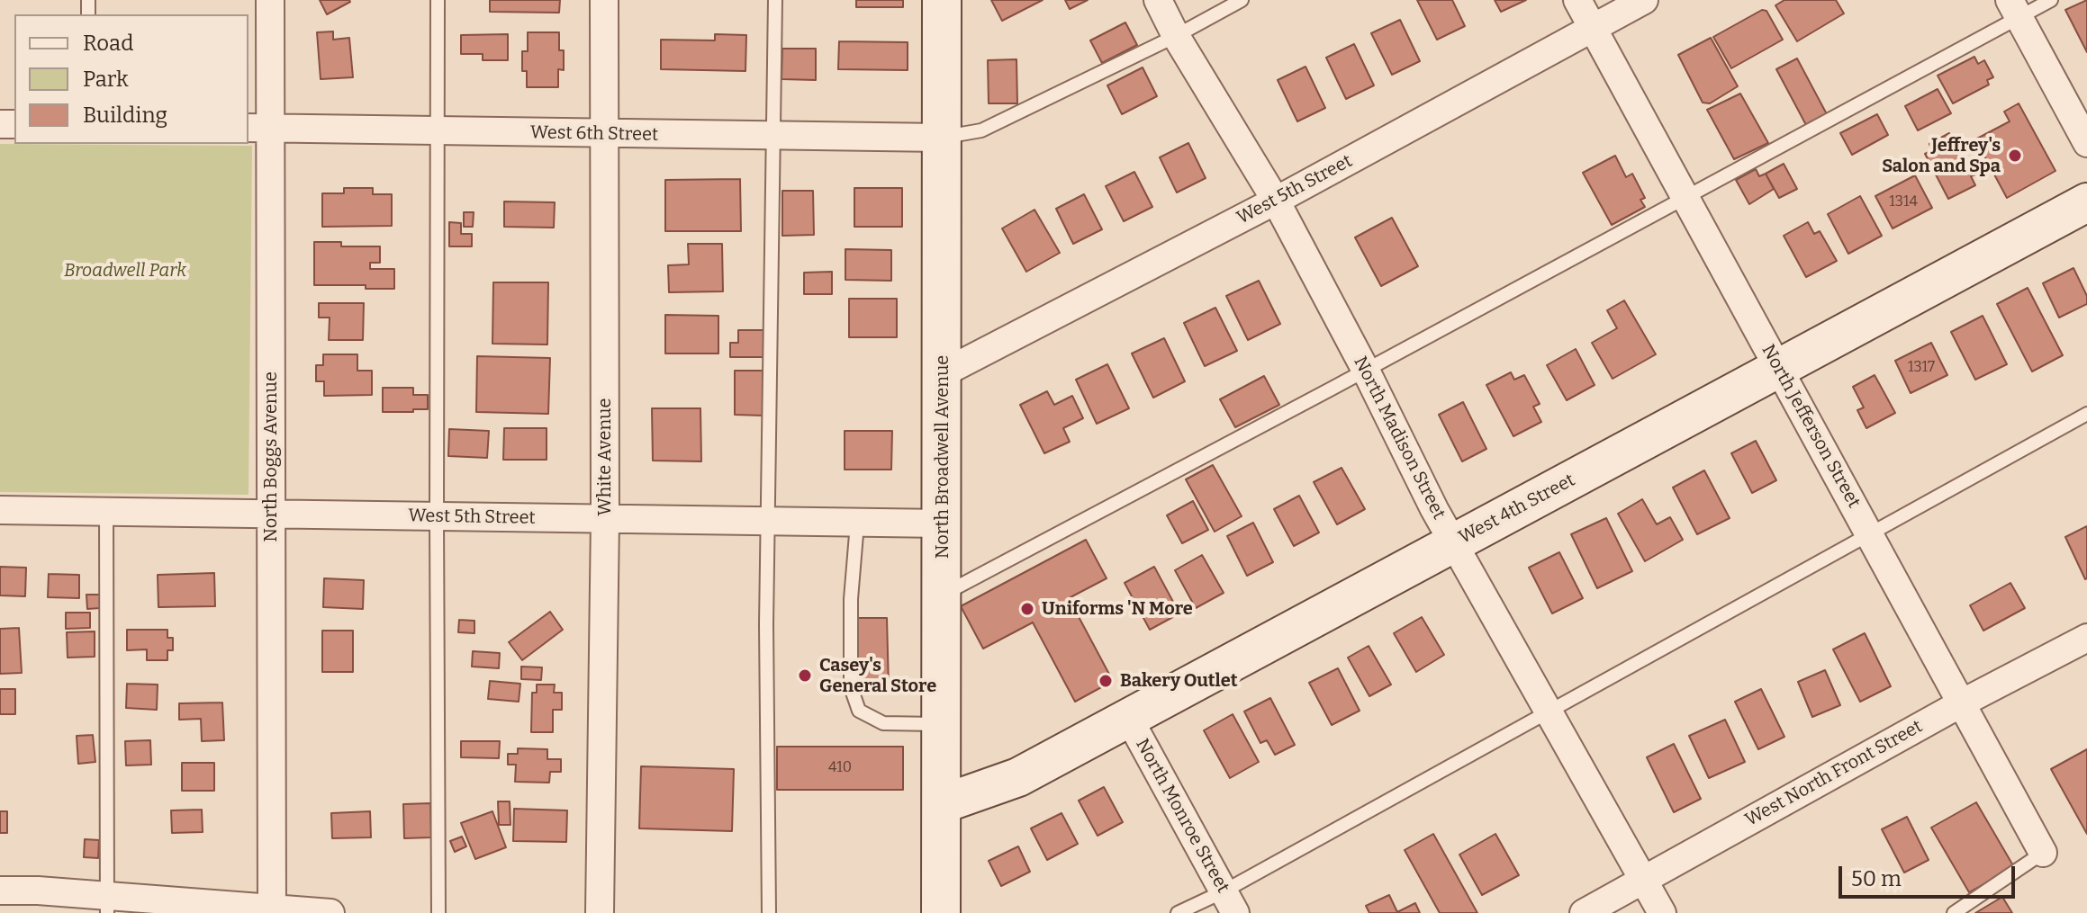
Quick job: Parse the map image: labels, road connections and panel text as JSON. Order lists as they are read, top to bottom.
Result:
{
  "streets": {
    "main road": ["North Broadwell Avenue", "West 4th Street"],
    "street": [
      "West 6th Street",
      "West 5th Street",
      "North Jefferson Street",
      "North Madison Street",
      "North Boggs Avenue",
      "White Avenue",
      "West North Front Street",
      "North Monroe Street"
    ]
  },
  "crossings": [
    ["West 6th Street", "North Boggs Avenue"],
    ["West 6th Street", "White Avenue"],
    ["West 6th Street", "North Broadwell Avenue"],
    ["West 5th Street", "North Jefferson Street"],
    ["West 5th Street", "North Madison Street"],
    ["West 5th Street", "North Boggs Avenue"],
    ["West 5th Street", "White Avenue"],
    ["West 5th Street", "North Broadwell Avenue"],
    ["North Jefferson Street", "West 4th Street"],
    ["North Jefferson Street", "West North Front Street"],
    ["North Madison Street", "West 4th Street"],
    ["North Madison Street", "West North Front Street"],
    ["North Broadwell Avenue", "West 4th Street"],
    ["West 4th Street", "North Monroe Street"]
  ],
  "parks": ["Broadwell Park"],
  "places": [
    "Jeffrey's Salon and Spa",
    "Uniforms 'N More",
    "Casey's General Store",
    "Bakery Outlet"
  ],
  "house_numbers": ["1314", "1317", "410"],
  "legend": ["Road", "Park", "Building"],
  "scale_bar": "50 m"
}
